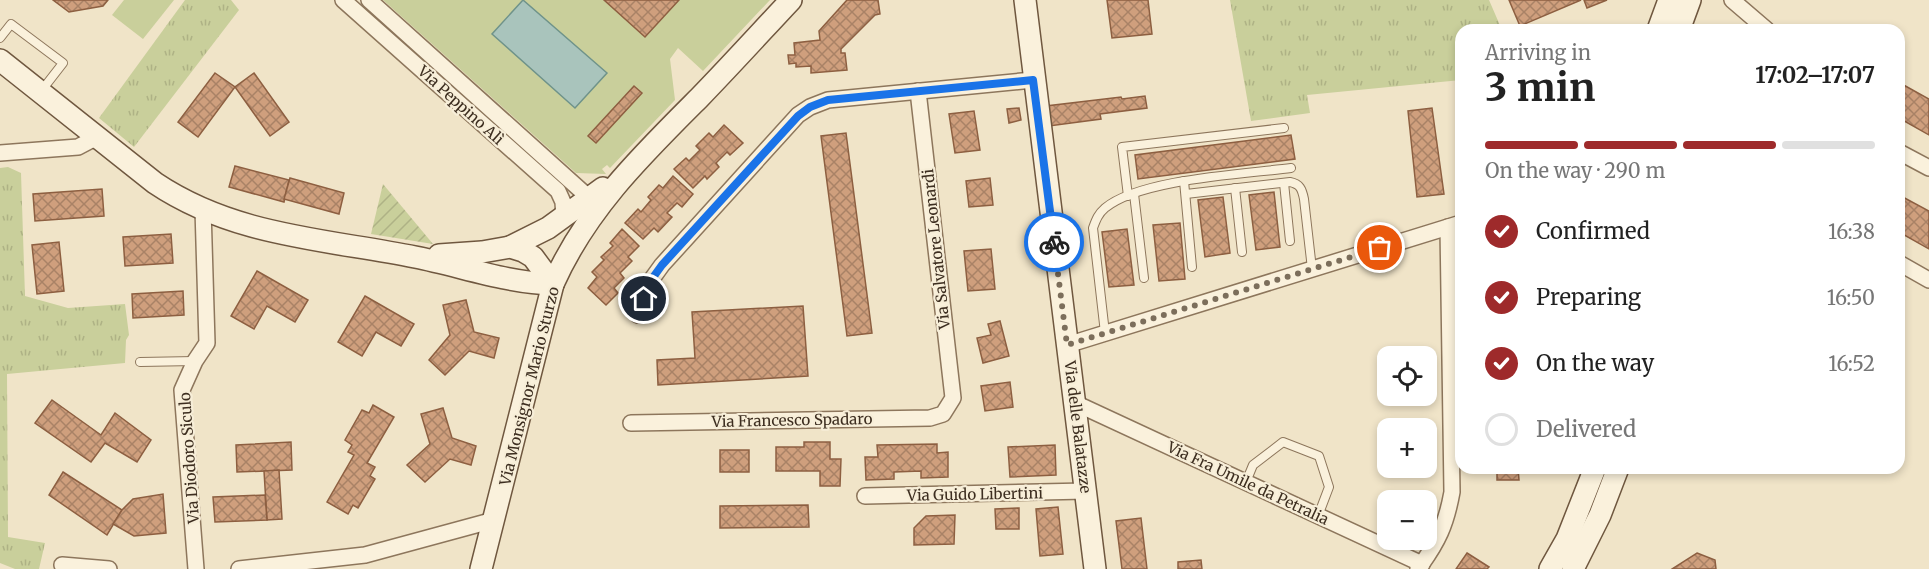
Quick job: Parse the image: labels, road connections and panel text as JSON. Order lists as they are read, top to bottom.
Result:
{
  "streets": {
    "street": [
      "Via Peppino Alì",
      "Via Salvatore Leonardi",
      "Via Monsignor Mario Sturzo",
      "Via Francesco Spadaro",
      "Via delle Balatazze",
      "Via Diodoro Siculo",
      "Via Fra Umile da Petralia",
      "Via Guido Libertini"
    ]
  },
  "crossings": [
    ["Via Peppino Alì", "Via Monsignor Mario Sturzo"],
    ["Via Salvatore Leonardi", "Via Francesco Spadaro"],
    ["Via delle Balatazze", "Via Fra Umile da Petralia"],
    ["Via delle Balatazze", "Via Guido Libertini"]
  ],
  "page": {
    "heading": ["3 min", "Arriving in", "17:02–17:07"],
    "bar": "On the way · 290 m",
    "list": [
      ["Confirmed", "16:38"],
      ["Preparing", "16:50"],
      ["On the way", "16:52"],
      "Delivered"
    ],
    "map_buttons": ["+", "−"]
  }
}
